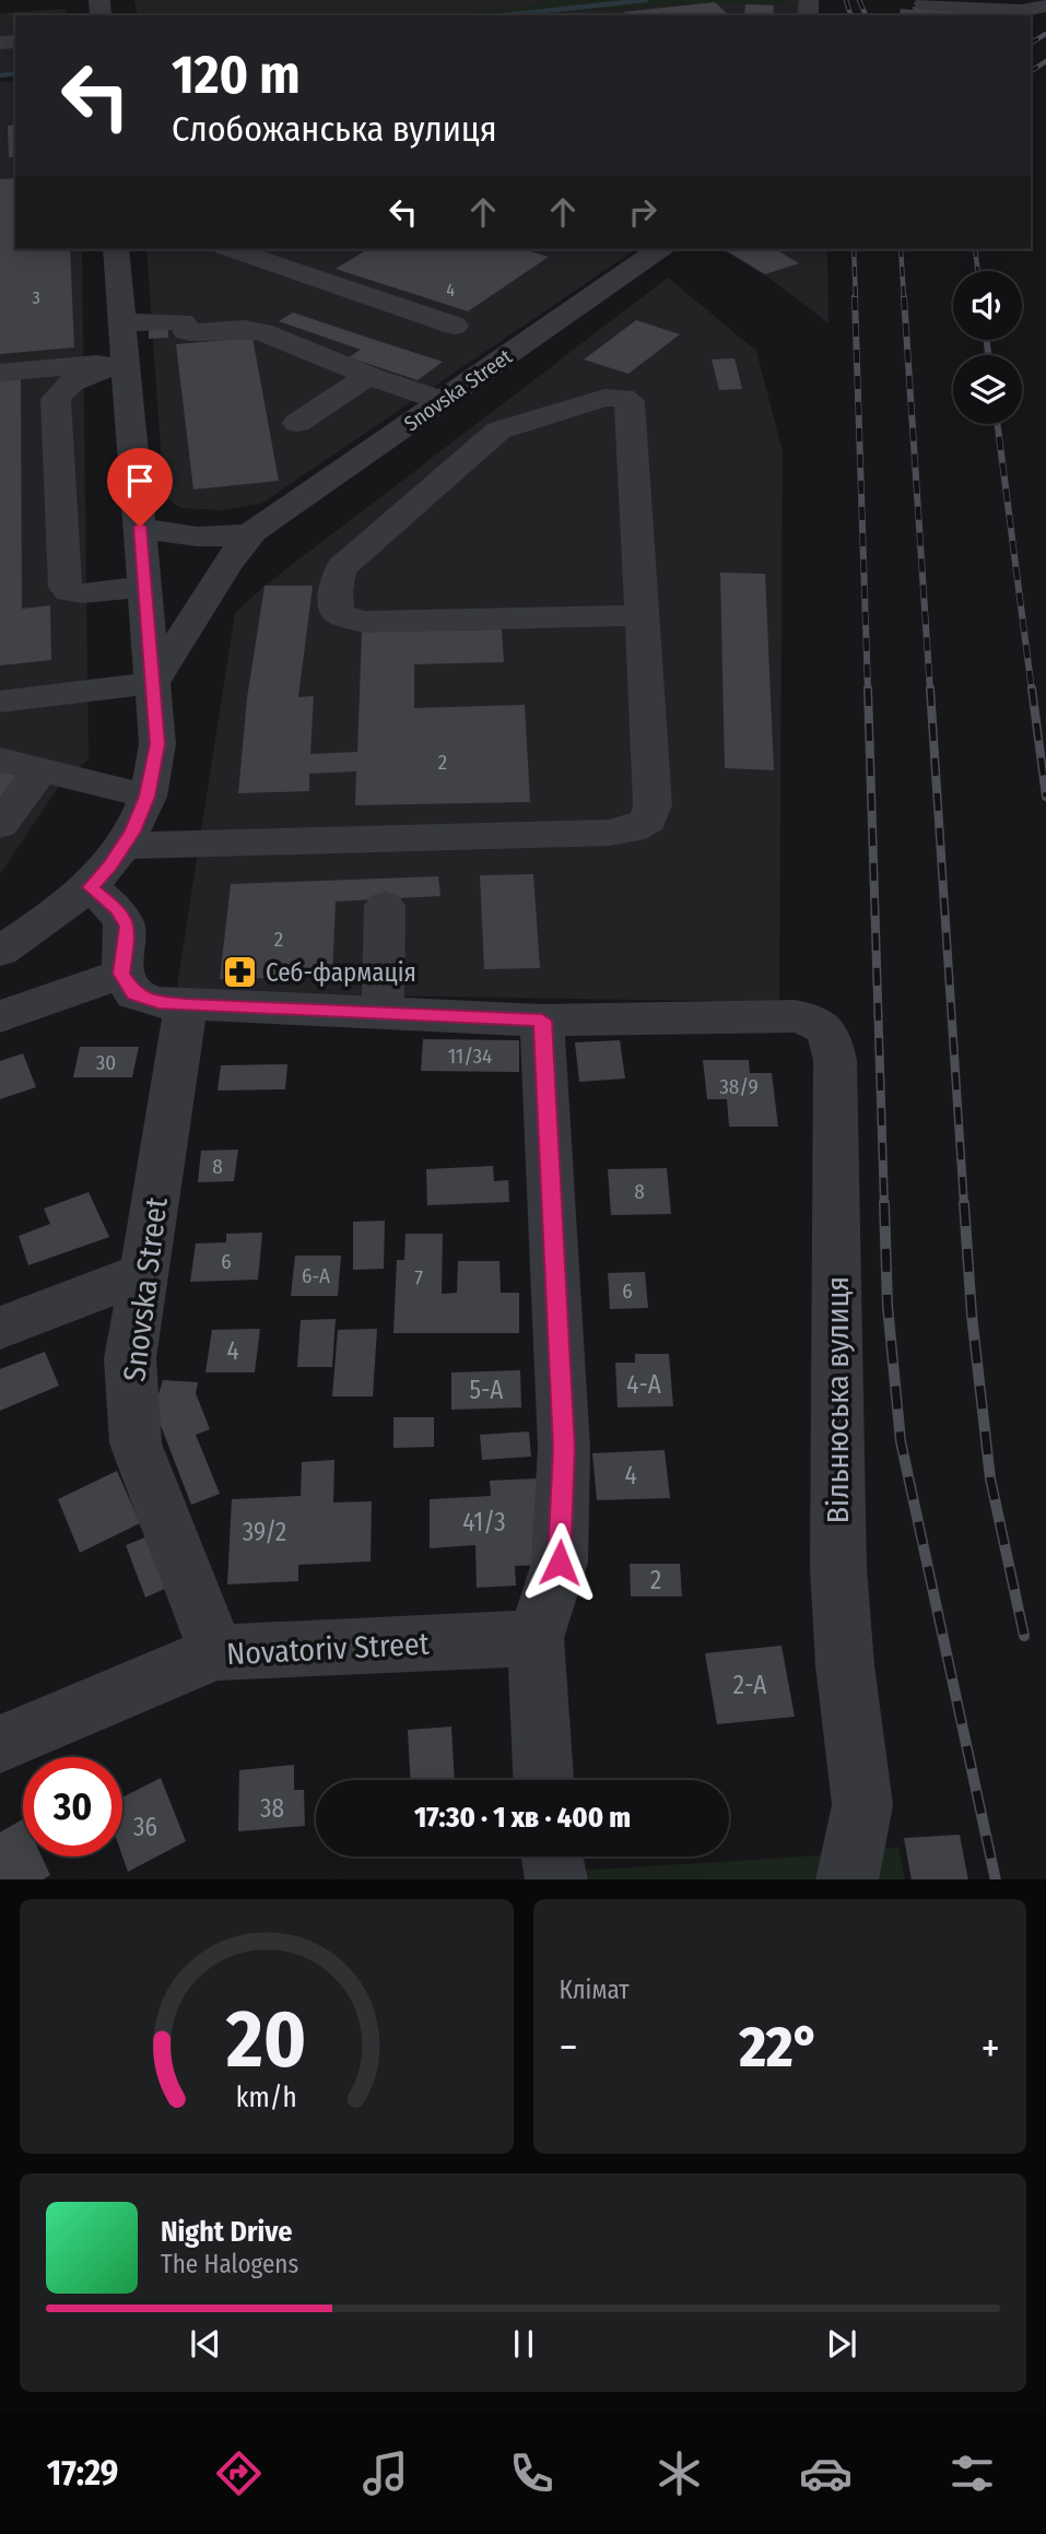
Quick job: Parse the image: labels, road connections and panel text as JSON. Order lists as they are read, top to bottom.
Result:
{
  "streets": {
    "street": ["Snovska Street", "Вільнюська вулиця", "Novatoriv Street"]
  },
  "crossings": [
    ["Snovska Street", "Novatoriv Street"]
  ],
  "places": {
    "pharmacy": ["Себ-фармація"]
  },
  "house_numbers": [
    "4",
    "3",
    "2",
    "2",
    "11/34",
    "30",
    "38/9",
    "8",
    "8",
    "6",
    "6-А",
    "7",
    "6",
    "4",
    "4-А",
    "5-А",
    "4",
    "41/3",
    "39/2",
    "2",
    "2-А",
    "38",
    "36"
  ],
  "page": {
    "turn": ["120 m", "Слобожанська вулиця"],
    "limit": "30",
    "trip": "17:30 · 1 хв · 400 m",
    "tile": "Клімат",
    "heat": ["−", "22°", "+"],
    "song": ["Night Drive", "The Halogens"],
    "tabs": "17:29",
    "gauge": ["20", "km/h"]
  }
}
